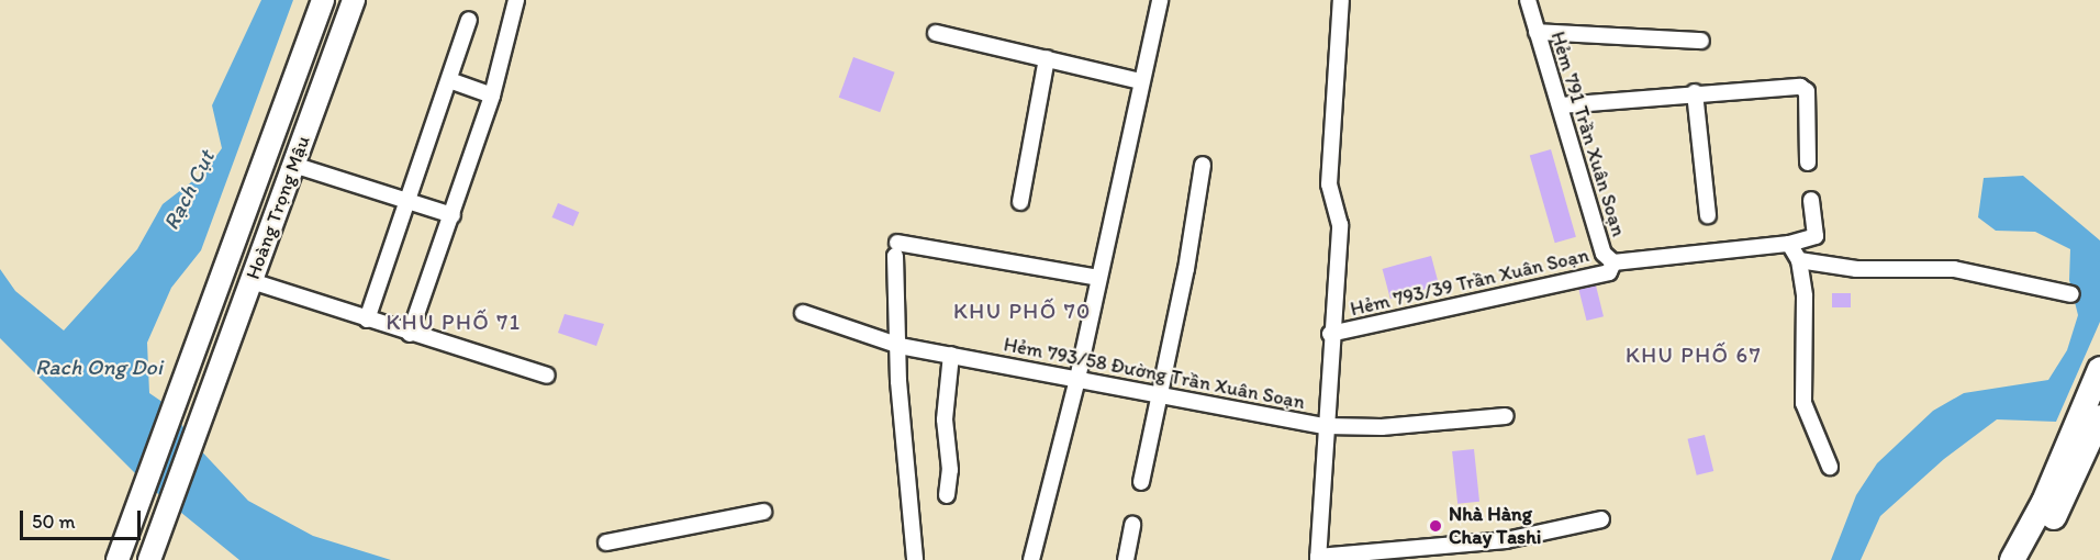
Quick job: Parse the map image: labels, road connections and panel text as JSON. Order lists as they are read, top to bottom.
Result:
{
  "streets": {
    "main road": ["Hoàng Trọng Mậu"],
    "street": ["Hẻm 791 Trần Xuân Soạn", "Hẻm 793/39 Trần Xuân Soạn", "Hẻm 793/58 Đường Trần Xuân Soạn"]
  },
  "crossings": [
    ["Hẻm 791 Trần Xuân Soạn", "Hẻm 793/39 Trần Xuân Soạn"]
  ],
  "districts": ["KHU PHỐ 70", "KHU PHỐ 71", "KHU PHỐ 67"],
  "water": ["Rạch Cụt", "Rach Ong Doi"],
  "places": ["Nhà Hàng Chay Tashi"],
  "scale_bar": "50 m"
}
